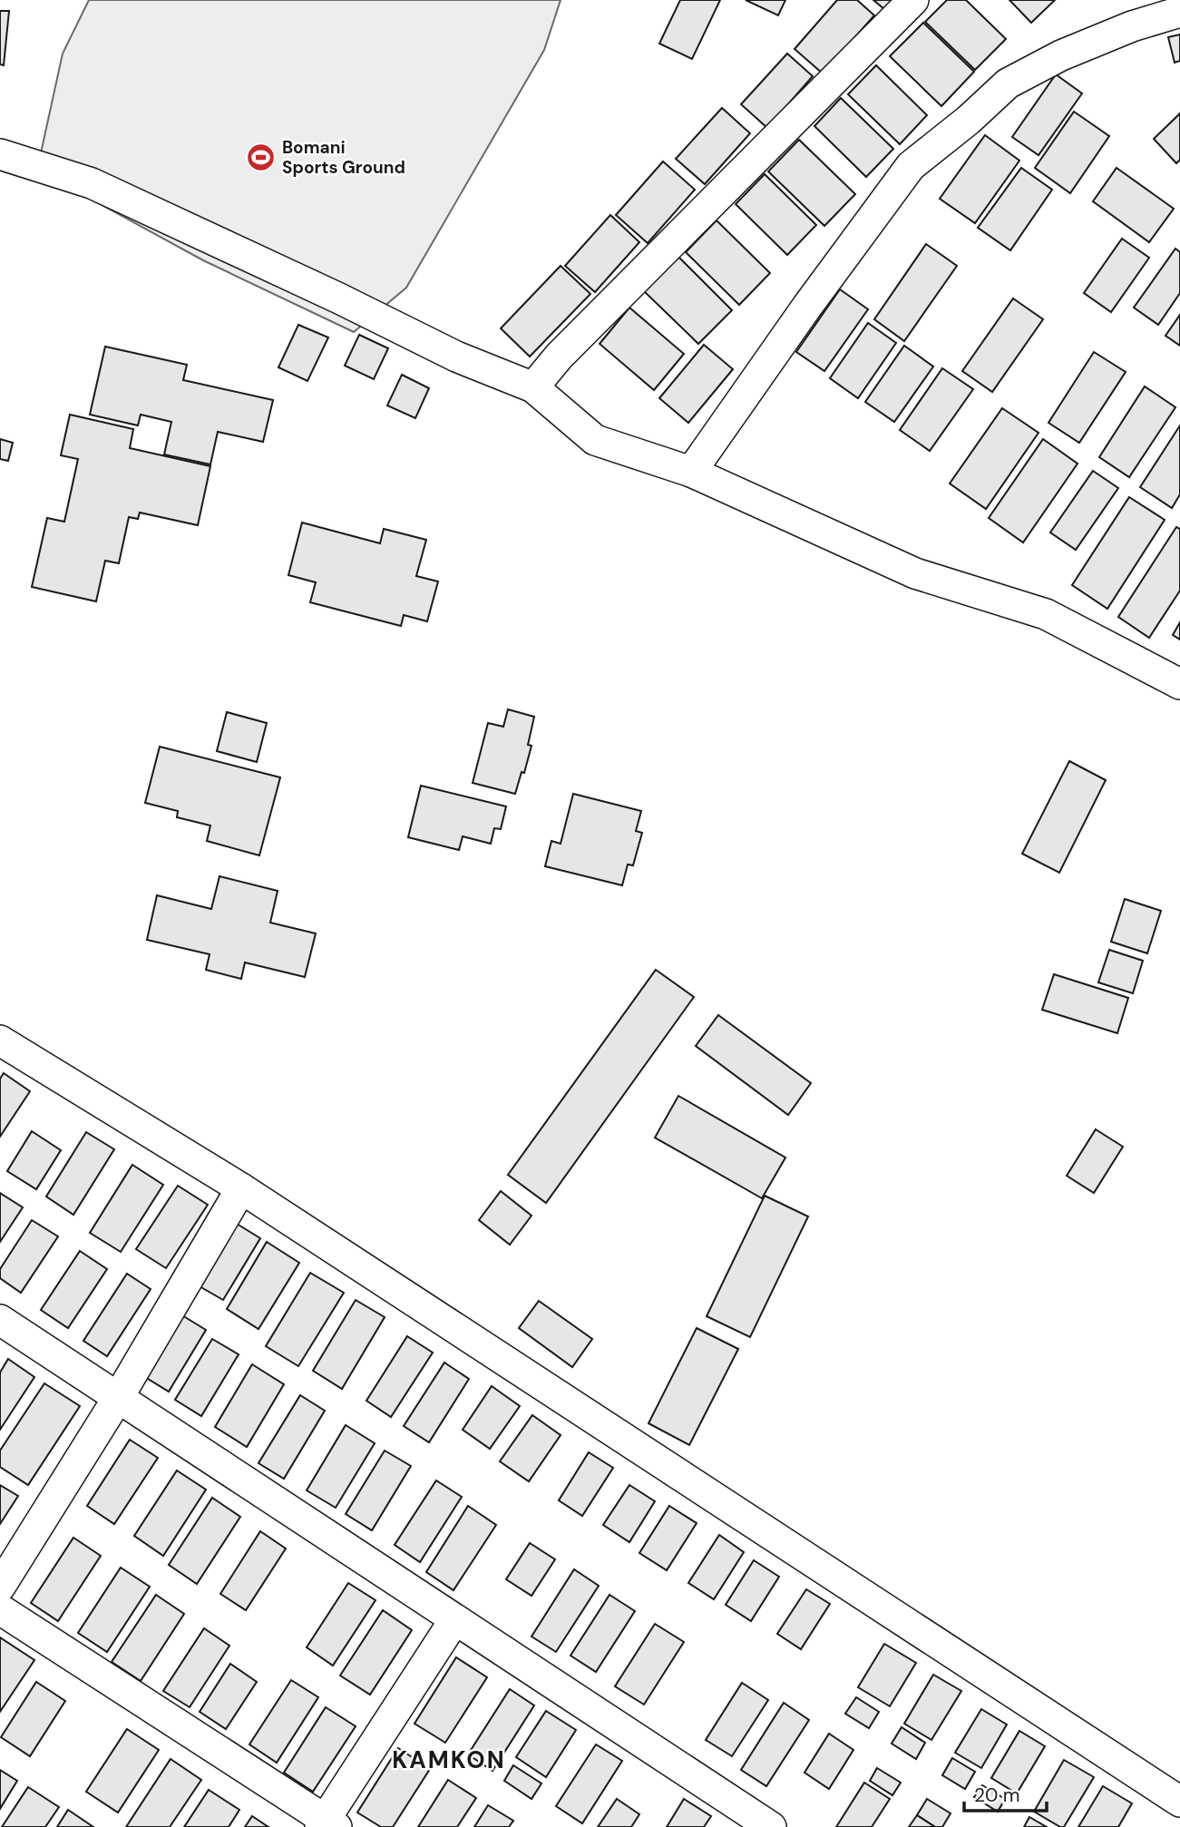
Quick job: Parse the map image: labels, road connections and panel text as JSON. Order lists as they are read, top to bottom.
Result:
{
  "districts": ["KAMKON"],
  "places": {
    "sports": ["Bomani Sports Ground"]
  },
  "scale_bar": "20 m"
}
